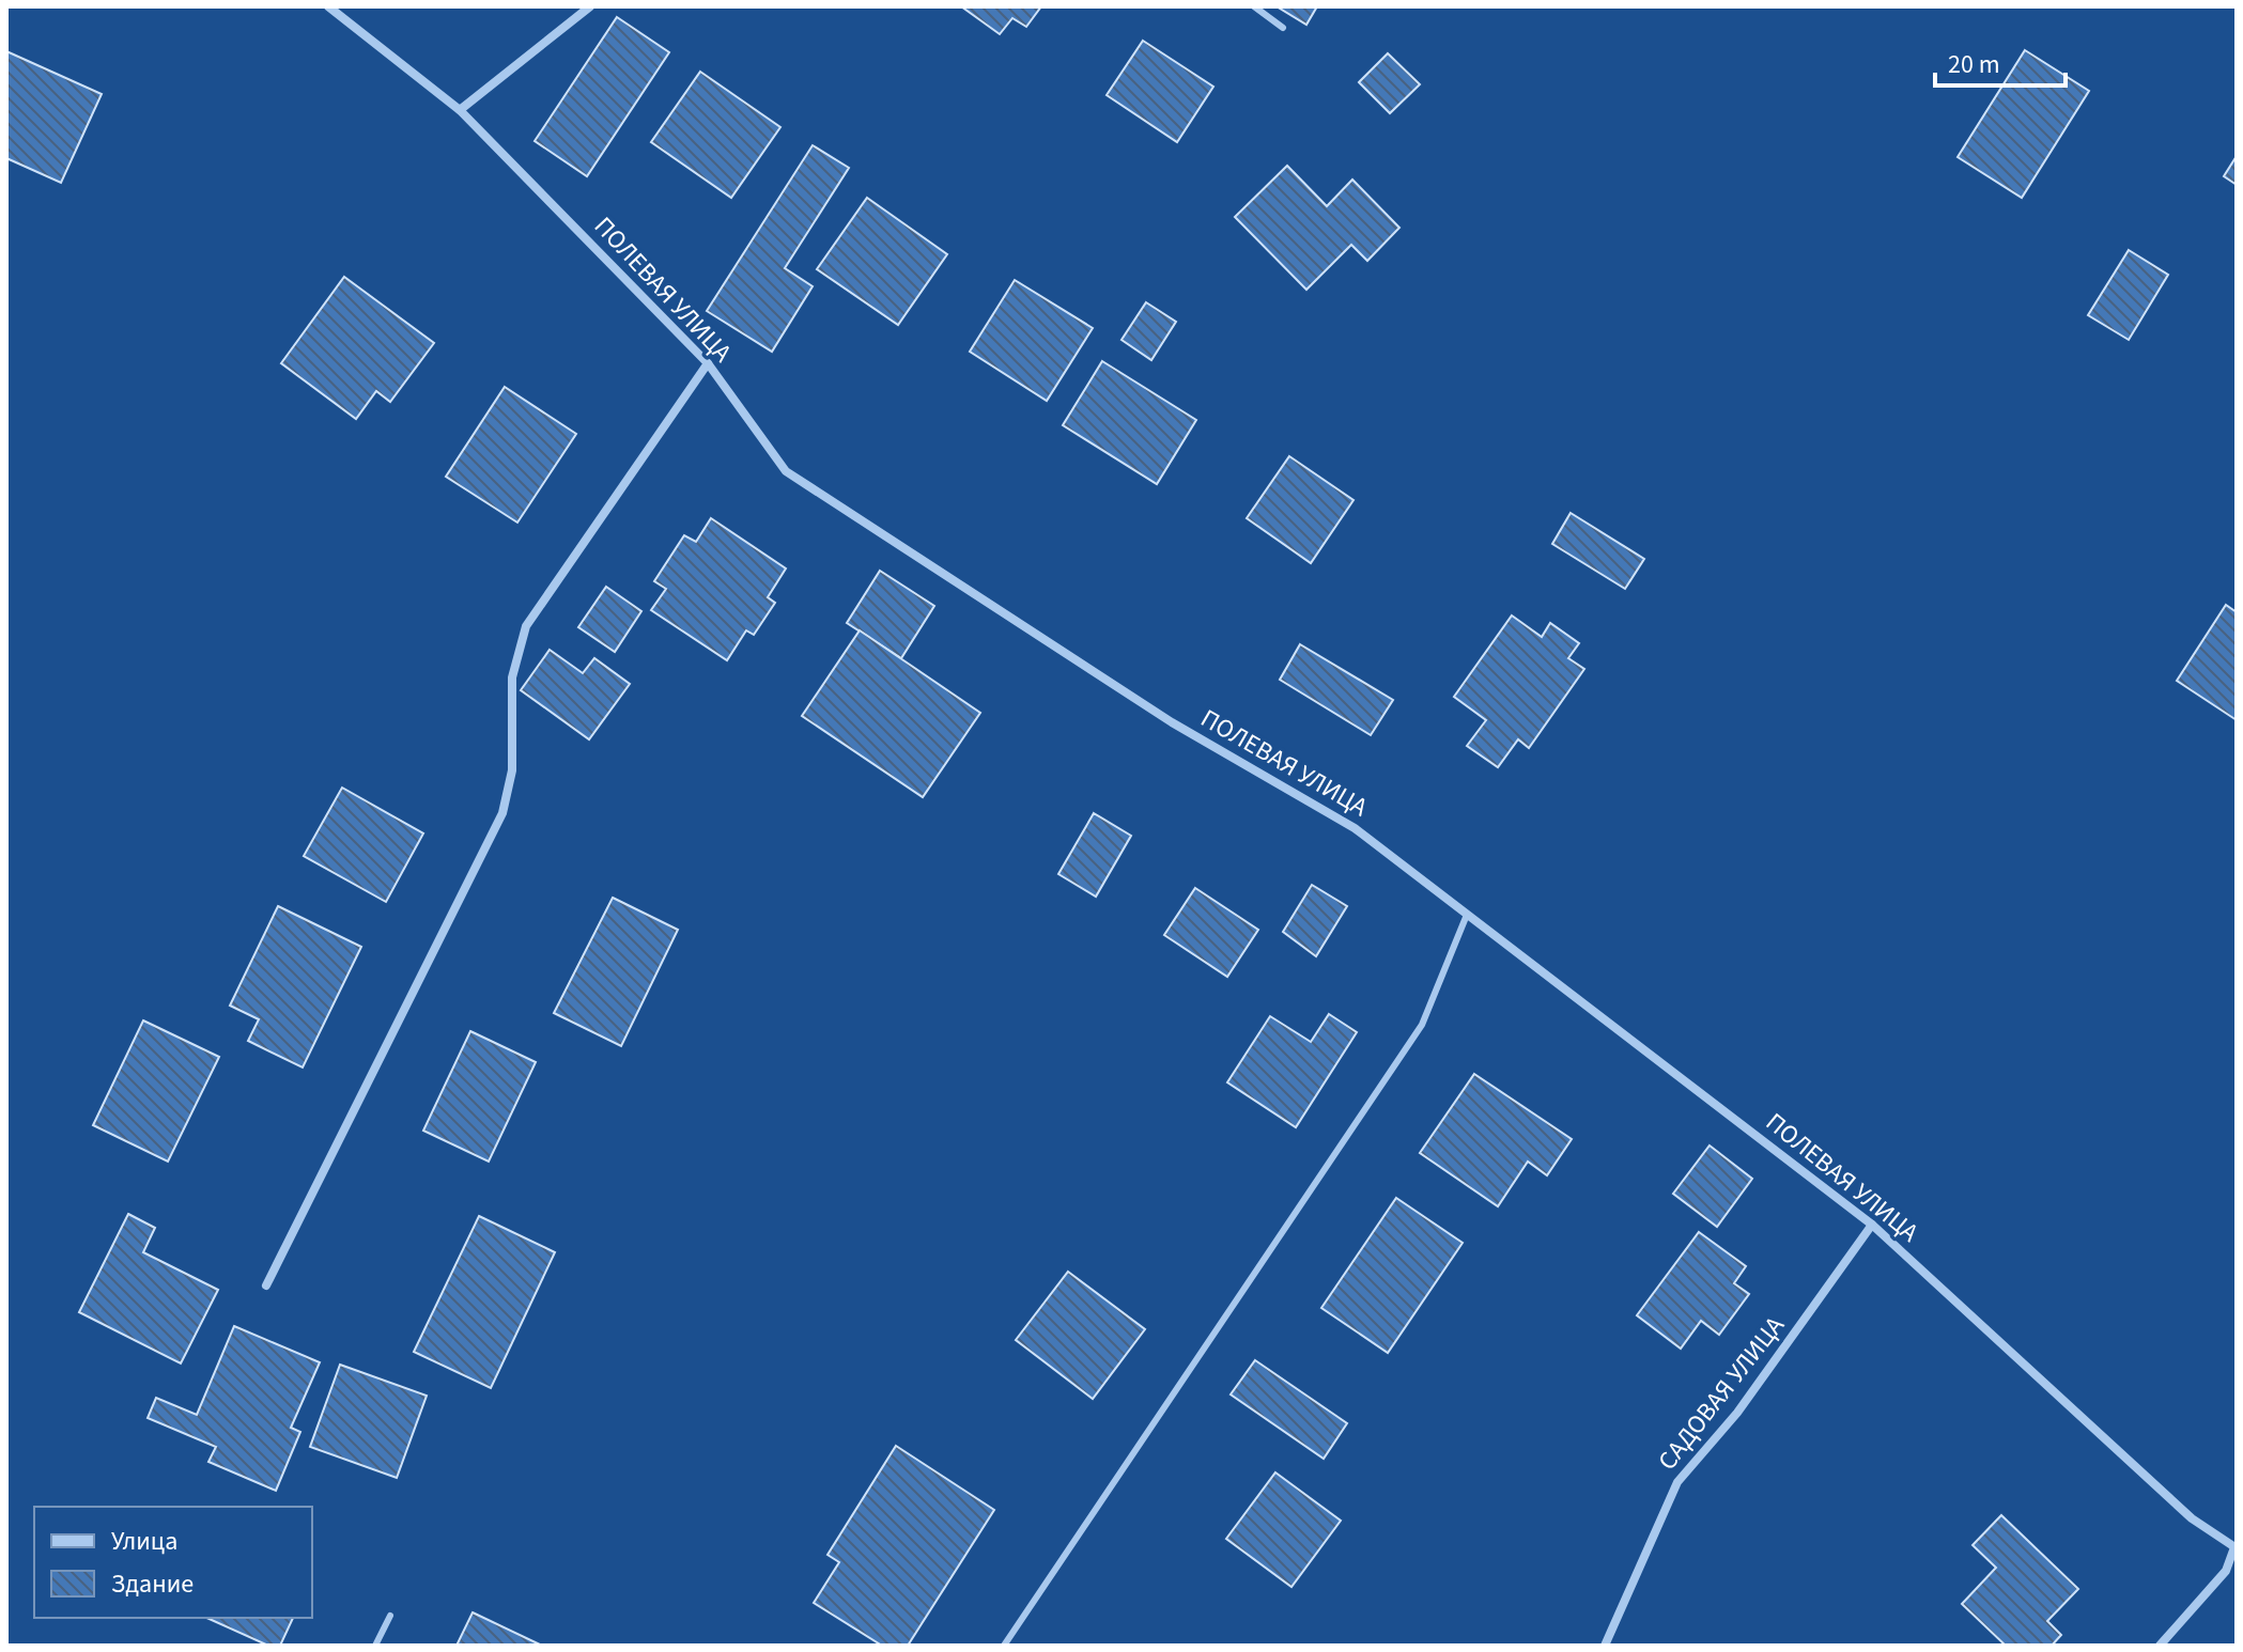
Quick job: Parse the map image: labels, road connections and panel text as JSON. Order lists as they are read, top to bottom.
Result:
{
  "streets": {
    "street": ["ПОЛЕВАЯ УЛИЦА", "САДОВАЯ УЛИЦА"]
  },
  "crossings": [
    ["ПОЛЕВАЯ УЛИЦА", "САДОВАЯ УЛИЦА"]
  ],
  "legend": ["Улица", "Здание"],
  "scale_bar": "20 m"
}
